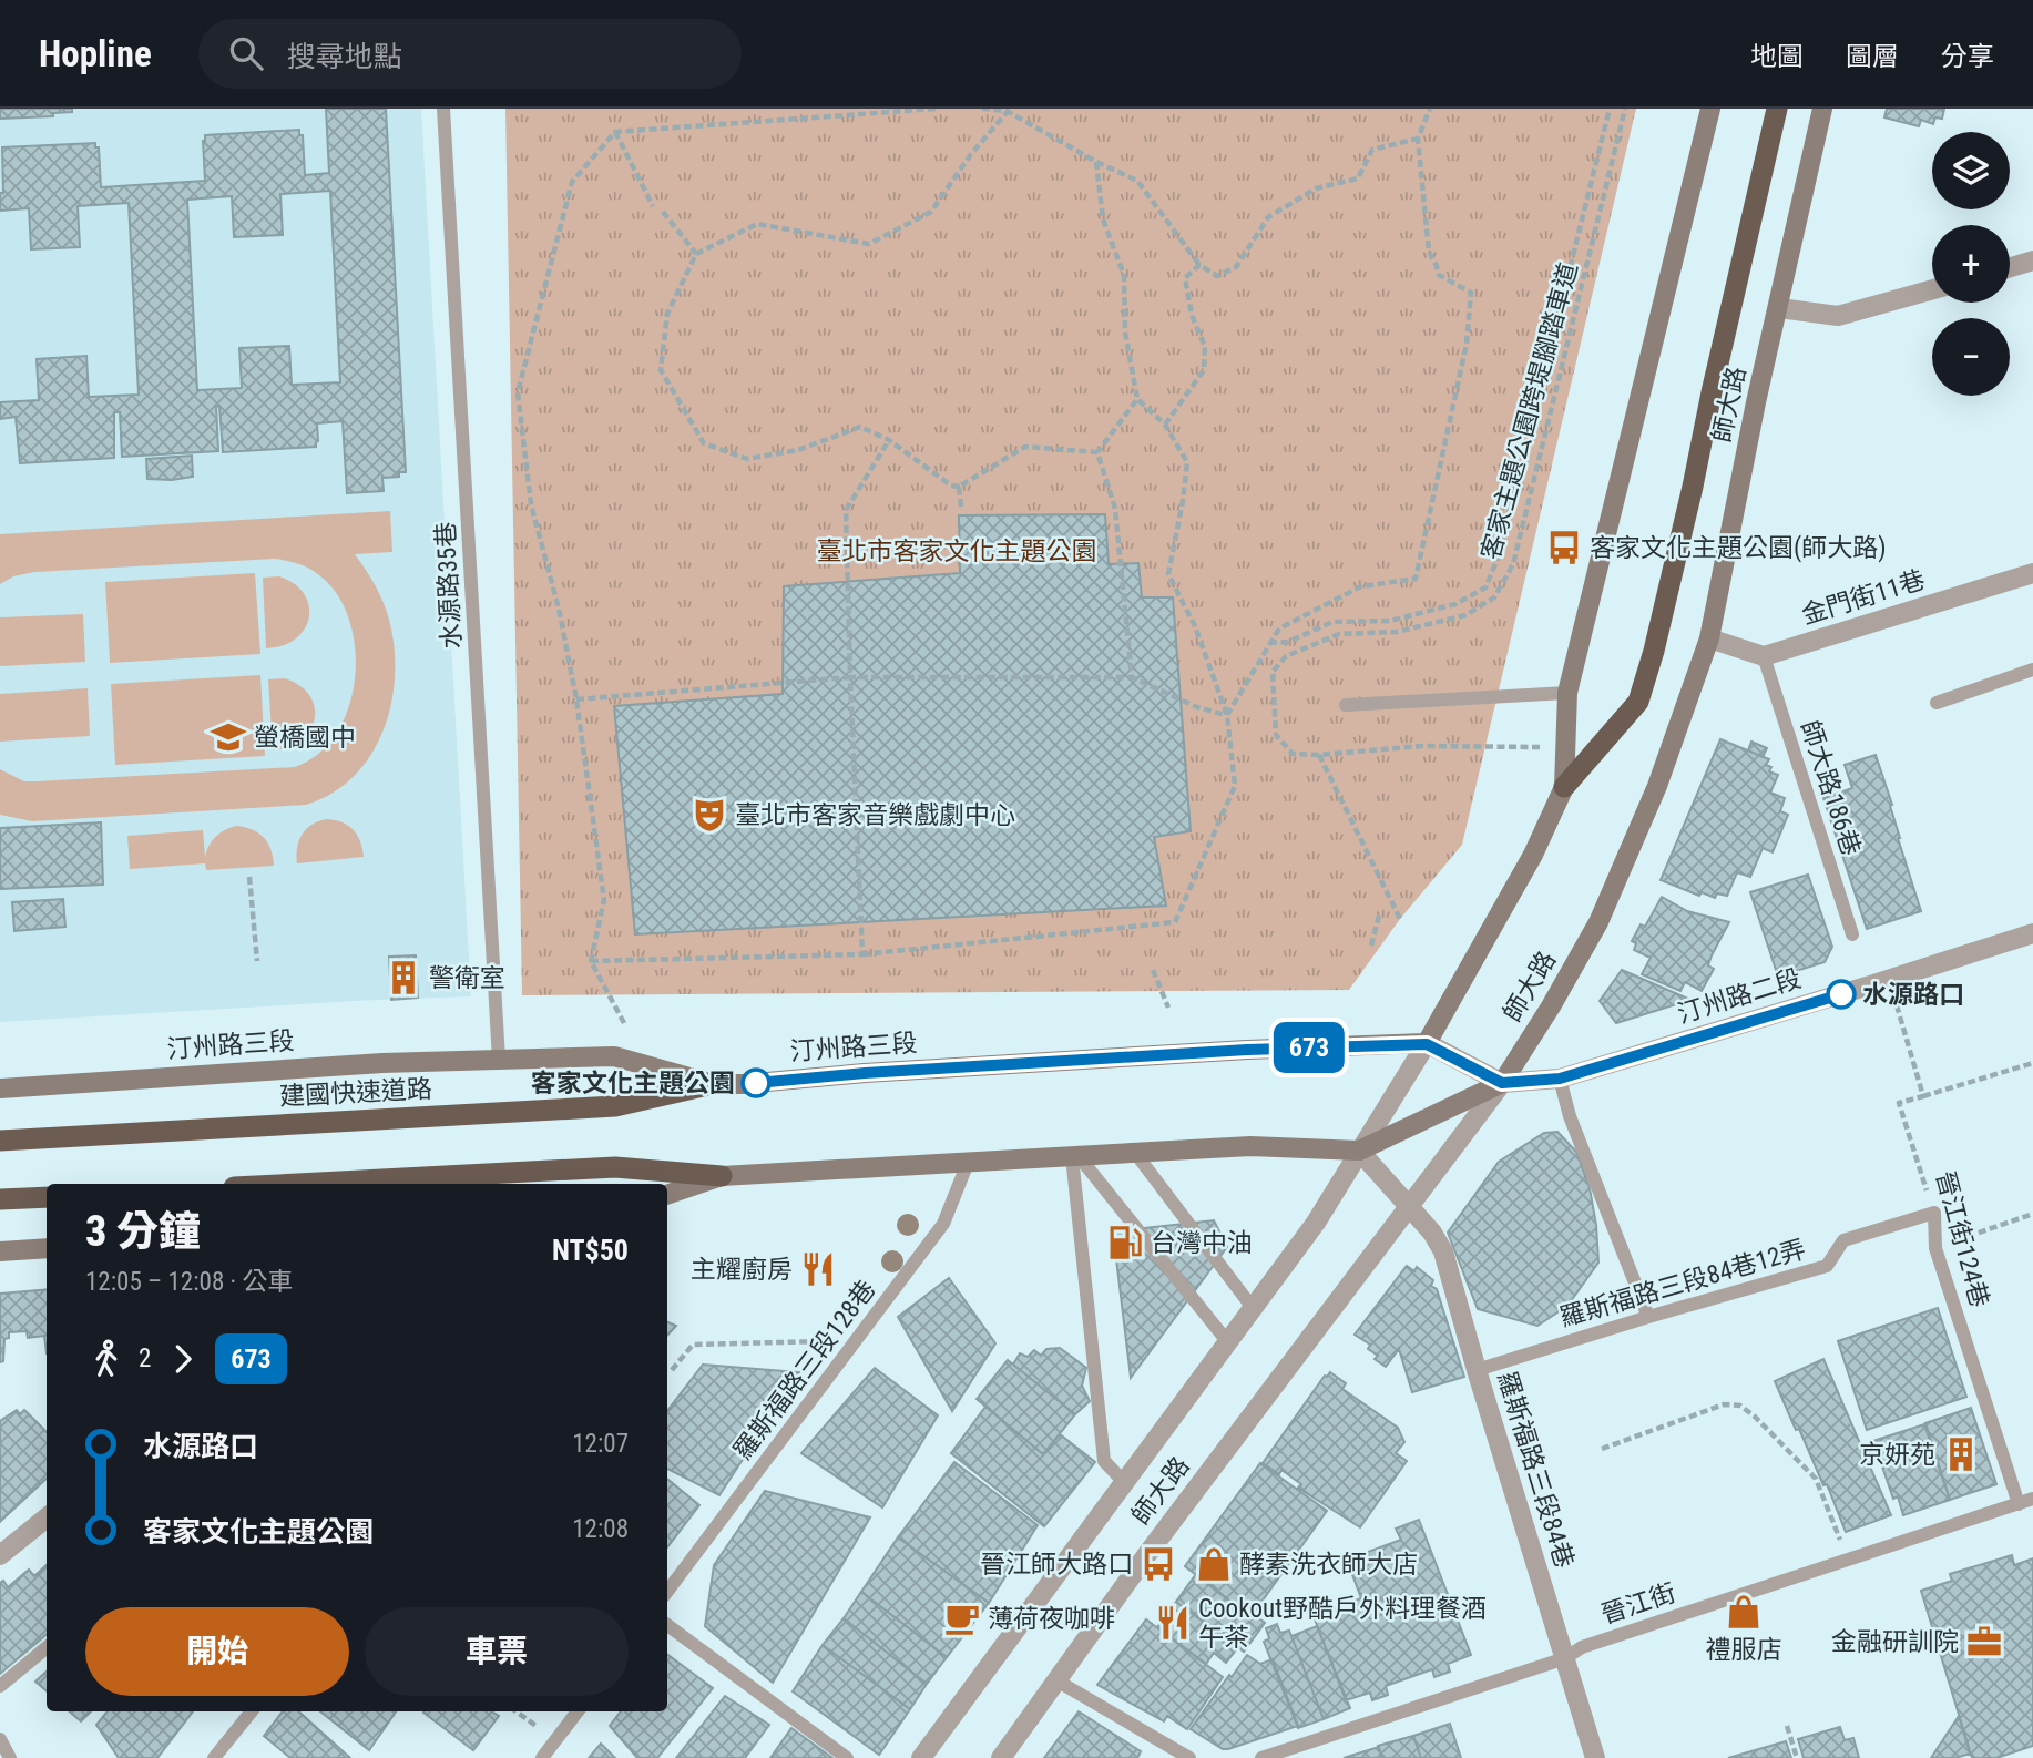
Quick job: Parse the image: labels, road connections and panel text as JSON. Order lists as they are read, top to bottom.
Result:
{
  "streets": {
    "highway": ["建國快速道路"],
    "main road": ["師大路", "汀州路三段"],
    "street": ["金門街11巷", "汀州路二段", "羅斯福路三段84巷"],
    "lane": [
      "水源路35巷",
      "師大路186巷",
      "晉江街124巷",
      "羅斯福路三段84巷12弄",
      "羅斯福路三段128巷",
      "晉江街"
    ],
    "path": ["客家主題公園跨堤腳踏車道"]
  },
  "crossings": [
    ["師大路", "汀州路二段"],
    ["師大路", "汀州路三段"],
    ["師大路", "羅斯福路三段84巷"],
    ["水源路35巷", "汀州路三段"],
    ["金門街11巷", "師大路186巷"],
    ["汀州路二段", "汀州路三段"],
    ["汀州路三段", "建國快速道路"],
    ["晉江街124巷", "羅斯福路三段84巷12弄"],
    ["晉江街124巷", "晉江街"],
    ["羅斯福路三段84巷12弄", "羅斯福路三段84巷"],
    ["羅斯福路三段84巷", "晉江街"]
  ],
  "parks": ["臺北市客家文化主題公園"],
  "places": {
    "bus stop": ["客家文化主題公園(師大路)", "晉江師大路口"],
    "school or university": ["螢橋國中"],
    "theatre": ["臺北市客家音樂戲劇中心"],
    "building": ["警衛室", "京妍苑"],
    "other": ["水源路口", "客家文化主題公園"],
    "fuel station": ["台灣中油"],
    "restaurant": ["主耀廚房", "Cookout野酷戶外料理餐酒 午茶"],
    "shop": ["酵素洗衣師大店", "禮服店"],
    "cafe": ["薄荷夜咖啡"],
    "office": ["金融研訓院"]
  },
  "lines": ["bus line 673"],
  "page": {
    "header": "Hopline",
    "search": "搜尋地點",
    "nav": ["地圖", "圖層", "分享"],
    "on_map": "673",
    "map_buttons": ["+", "−"],
    "heading": ["3 分鐘", "12:05 – 12:08 · 公車", "NT$50"],
    "legs": ["2", "673"],
    "list": [
      {
        "name": "水源路口",
        "value": "12:07"
      },
      {
        "name": "客家文化主題公園",
        "value": "12:08"
      }
    ],
    "buttons": ["開始", "車票"]
  }
}
